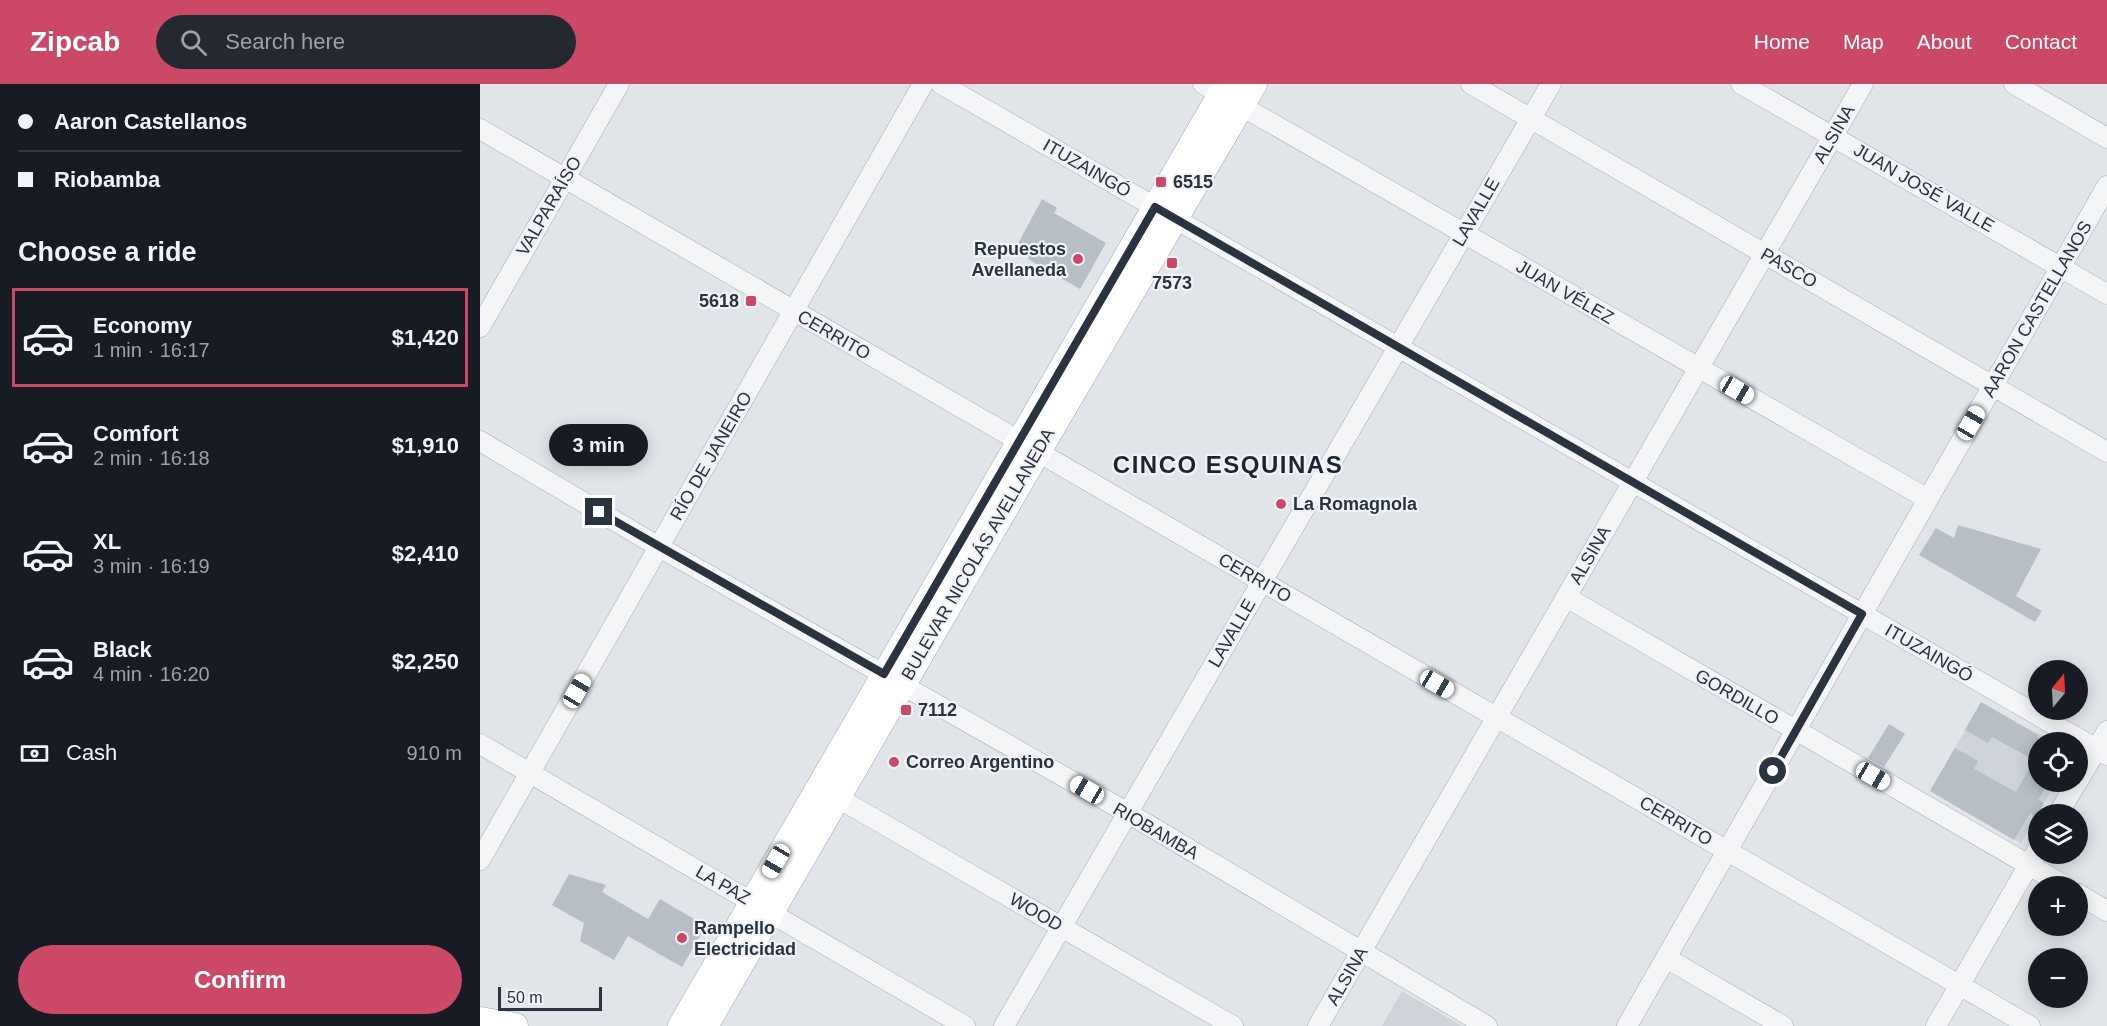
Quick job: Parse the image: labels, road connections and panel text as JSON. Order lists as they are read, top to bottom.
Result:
{
  "streets": {
    "main road": ["BULEVAR NICOLÁS AVELLANEDA"],
    "street": [
      "ALSINA",
      "ITUZAINGÓ",
      "JUAN JOSÉ VALLE",
      "VALPARAÍSO",
      "LAVALLE",
      "PASCO",
      "JUAN VÉLEZ",
      "AARON CASTELLANOS",
      "CERRITO",
      "RÍO DE JANEIRO",
      "GORDILLO",
      "RIOBAMBA",
      "LA PAZ",
      "WOOD"
    ]
  },
  "crossings": [
    ["ALSINA", "ITUZAINGÓ"],
    ["ALSINA", "JUAN JOSÉ VALLE"],
    ["ALSINA", "PASCO"],
    ["ALSINA", "JUAN VÉLEZ"],
    ["ALSINA", "CERRITO"],
    ["ALSINA", "GORDILLO"],
    ["ALSINA", "RIOBAMBA"],
    ["ITUZAINGÓ", "LAVALLE"],
    ["ITUZAINGÓ", "AARON CASTELLANOS"],
    ["ITUZAINGÓ", "BULEVAR NICOLÁS AVELLANEDA"],
    ["JUAN JOSÉ VALLE", "AARON CASTELLANOS"],
    ["VALPARAÍSO", "CERRITO"],
    ["LAVALLE", "PASCO"],
    ["LAVALLE", "JUAN VÉLEZ"],
    ["LAVALLE", "CERRITO"],
    ["LAVALLE", "RIOBAMBA"],
    ["LAVALLE", "WOOD"],
    ["PASCO", "AARON CASTELLANOS"],
    ["JUAN VÉLEZ", "AARON CASTELLANOS"],
    ["JUAN VÉLEZ", "BULEVAR NICOLÁS AVELLANEDA"],
    ["AARON CASTELLANOS", "CERRITO"],
    ["AARON CASTELLANOS", "GORDILLO"],
    ["CERRITO", "RÍO DE JANEIRO"],
    ["CERRITO", "BULEVAR NICOLÁS AVELLANEDA"],
    ["RÍO DE JANEIRO", "RIOBAMBA"],
    ["RÍO DE JANEIRO", "LA PAZ"],
    ["BULEVAR NICOLÁS AVELLANEDA", "RIOBAMBA"],
    ["BULEVAR NICOLÁS AVELLANEDA", "LA PAZ"],
    ["BULEVAR NICOLÁS AVELLANEDA", "WOOD"]
  ],
  "districts": ["CINCO ESQUINAS"],
  "places": {
    "transit": [
      "6515",
      "7573",
      "5618",
      "7112"
    ],
    "other": [
      "Repuestos Avellaneda",
      "La Romagnola",
      "Correo Argentino",
      "Rampello Electricidad"
    ]
  },
  "scale_bar": "50 m",
  "north": "top",
  "page": {
    "header": "Zipcab",
    "search": "Search here",
    "nav": [
      "Home",
      "Map",
      "About",
      "Contact"
    ],
    "banner": ["Aaron Castellanos", "Riobamba"],
    "heading": "Choose a ride",
    "list": [
      {
        "name": "Economy",
        "note": "1 min · 16:17",
        "value": "$1,420"
      },
      {
        "name": "Comfort",
        "note": "2 min · 16:18",
        "value": "$1,910"
      },
      {
        "name": "XL",
        "note": "3 min · 16:19",
        "value": "$2,410"
      },
      {
        "name": "Black",
        "note": "4 min · 16:20",
        "value": "$2,250"
      }
    ],
    "bubble": "3 min",
    "map_buttons": ["+", "−"],
    "pay": ["Cash", "910 m"],
    "buttons": "Confirm",
    "scale": "50 m"
  }
}
